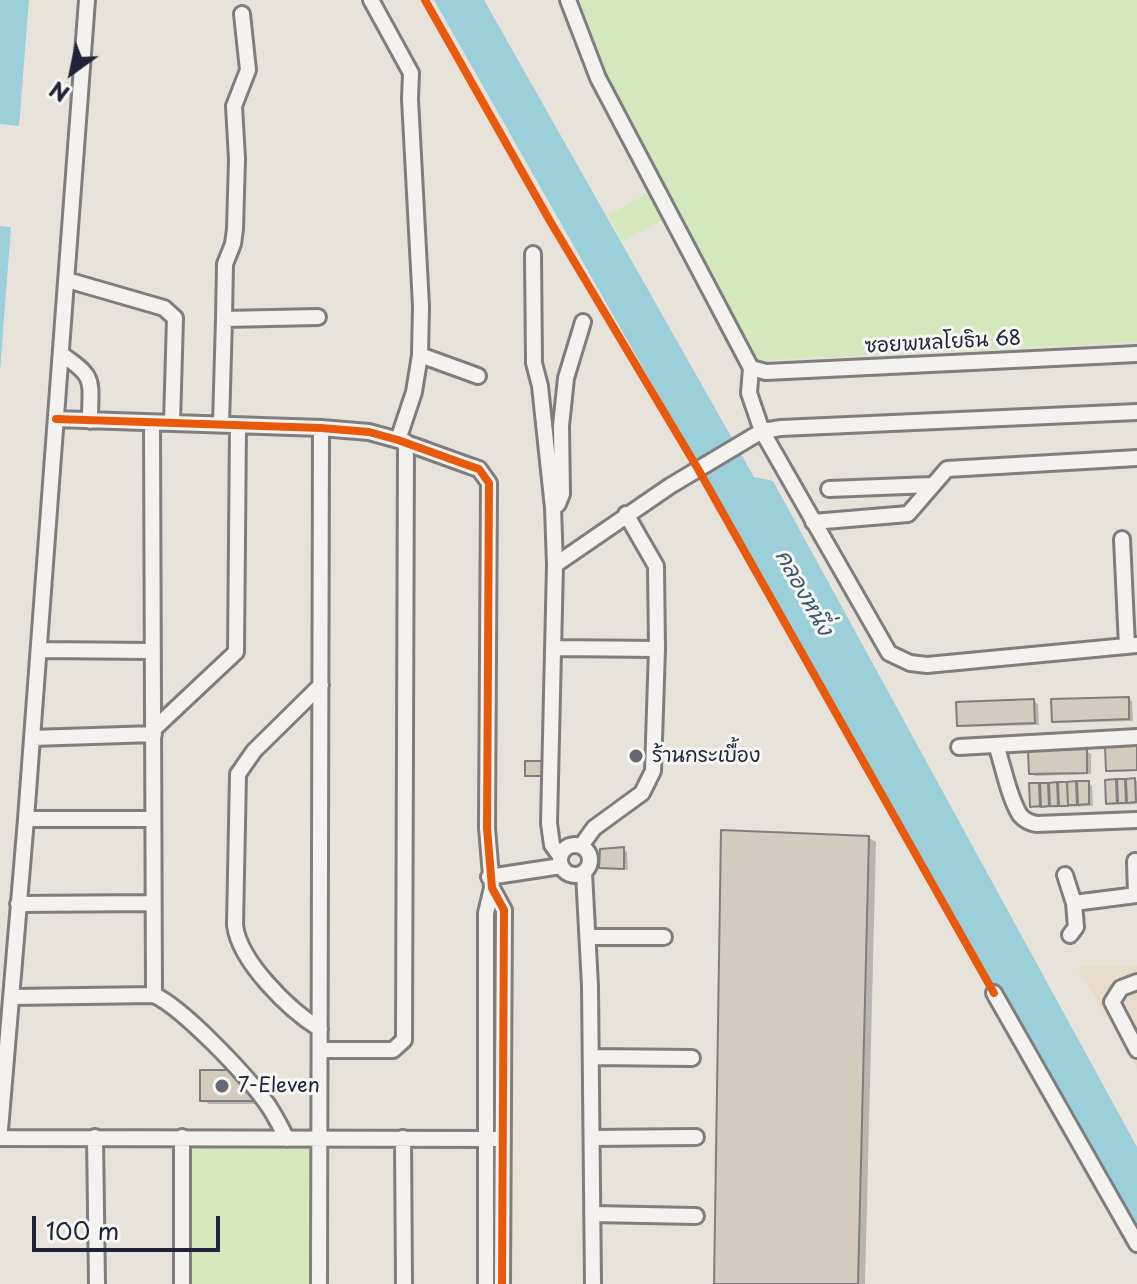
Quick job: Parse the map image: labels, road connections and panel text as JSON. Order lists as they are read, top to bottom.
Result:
{
  "streets": {
    "street": ["ซอยพหลโยธิน 68"]
  },
  "water": ["คลองหนึ่ง"],
  "places": ["ร้านกระเบื้อง", "7-Eleven"],
  "scale_bar": "100 m",
  "north": "bottom left"
}
